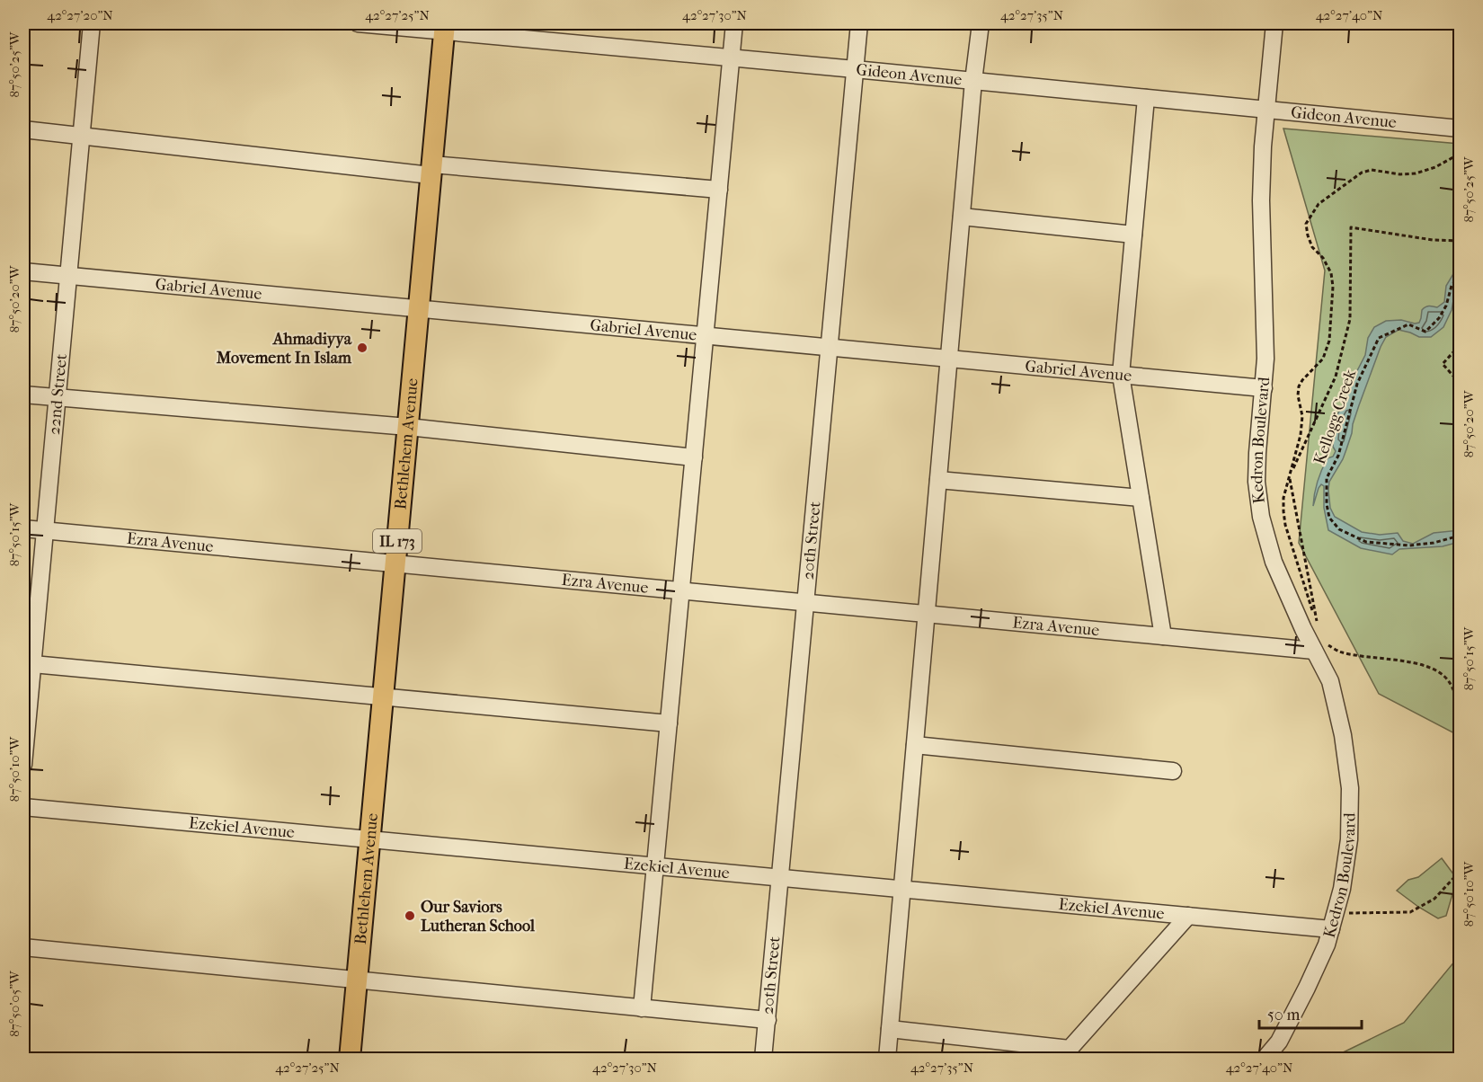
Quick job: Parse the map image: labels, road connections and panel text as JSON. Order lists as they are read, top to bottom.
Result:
{
  "streets": {
    "main road": ["Bethlehem Avenue", "IL 173"],
    "street": [
      "Gideon Avenue",
      "Gabriel Avenue",
      "22nd Street",
      "Kedron Boulevard",
      "20th Street",
      "Ezra Avenue",
      "Ezekiel Avenue"
    ],
    "path": ["Kellogg Creek"]
  },
  "crossings": [
    ["Gideon Avenue", "Kedron Boulevard"],
    ["Gideon Avenue", "Bethlehem Avenue"],
    ["Gideon Avenue", "20th Street"],
    ["Gabriel Avenue", "22nd Street"],
    ["Gabriel Avenue", "Kedron Boulevard"],
    ["Gabriel Avenue", "Bethlehem Avenue"],
    ["Gabriel Avenue", "20th Street"],
    ["22nd Street", "Ezra Avenue"],
    ["Kedron Boulevard", "Ezra Avenue"],
    ["Kedron Boulevard", "Ezekiel Avenue"],
    ["Bethlehem Avenue", "Ezra Avenue"],
    ["Bethlehem Avenue", "Ezekiel Avenue"],
    ["20th Street", "Ezra Avenue"],
    ["20th Street", "Ezekiel Avenue"]
  ],
  "places": ["Ahmadiyya Movement In Islam", "Our Saviors Lutheran School"],
  "scale_bar": "50 m",
  "coordinates": [
    "42°27'20\"N",
    "42°27'25\"N",
    "42°27'30\"N",
    "42°27'35\"N",
    "42°27'40\"N",
    "87°50'25\"W",
    "87°50'20\"W",
    "87°50'15\"W",
    "87°50'10\"W",
    "87°50'05\"W"
  ]
}
